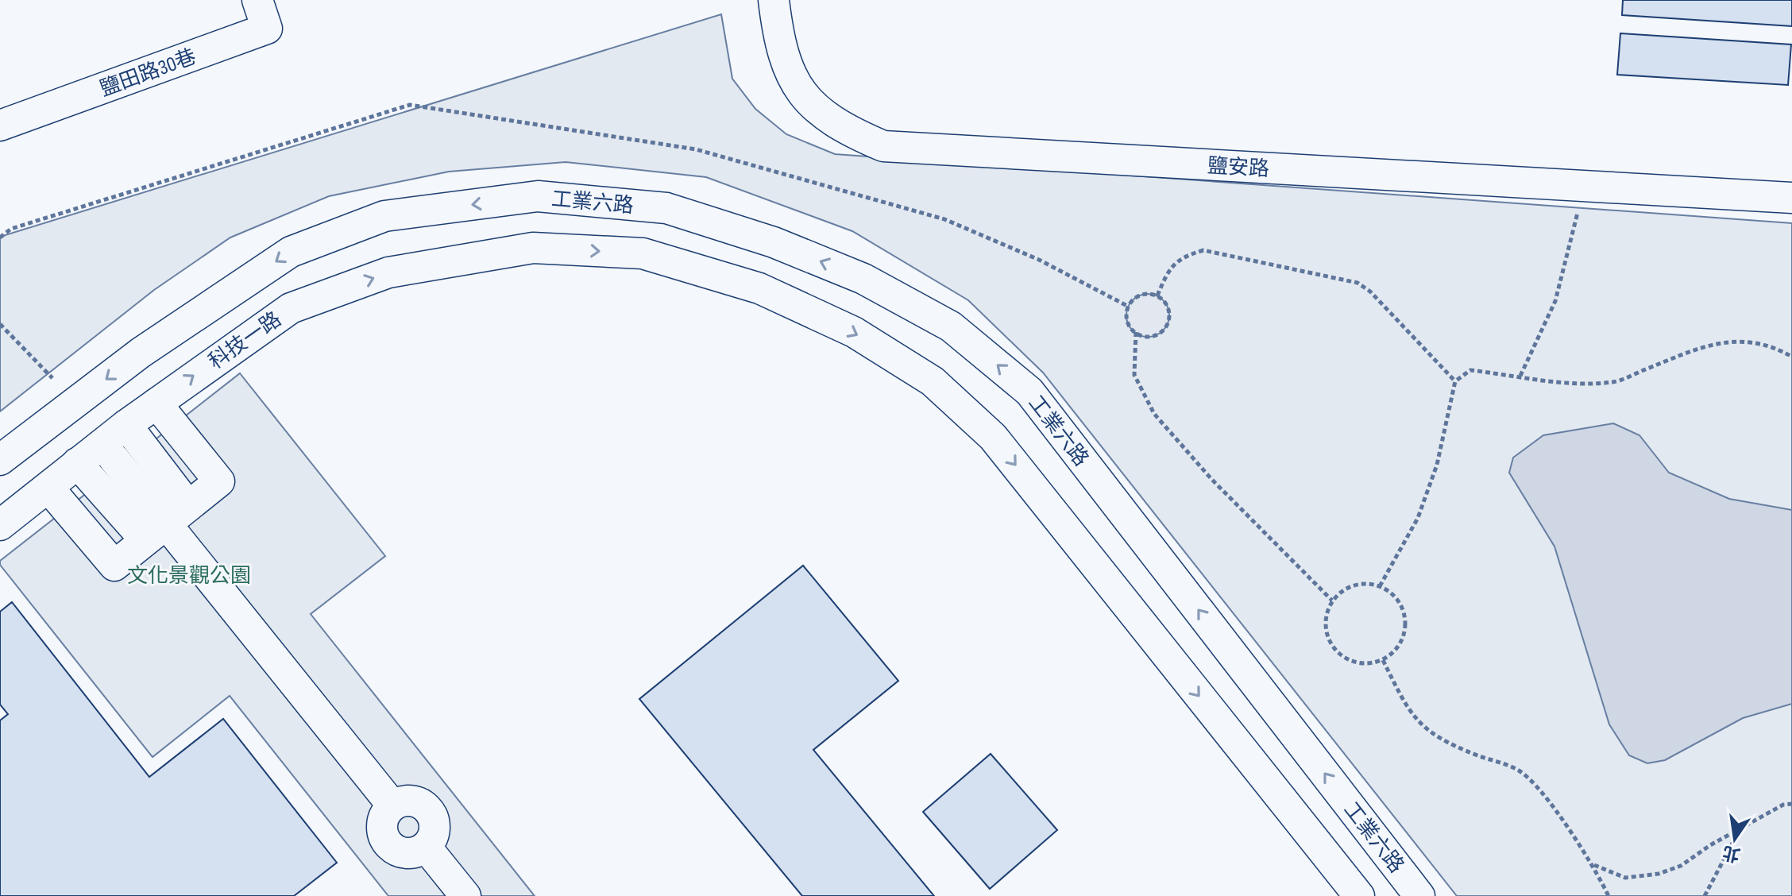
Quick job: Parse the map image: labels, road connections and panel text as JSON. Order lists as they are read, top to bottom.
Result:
{
  "streets": {
    "street": [
      "鹽田路30巷",
      "鹽安路",
      "工業六路",
      "科技一路"
    ]
  },
  "one_way": ["工業六路", "科技一路"],
  "parks": ["文化景觀公園"],
  "north": "bottom"
}
